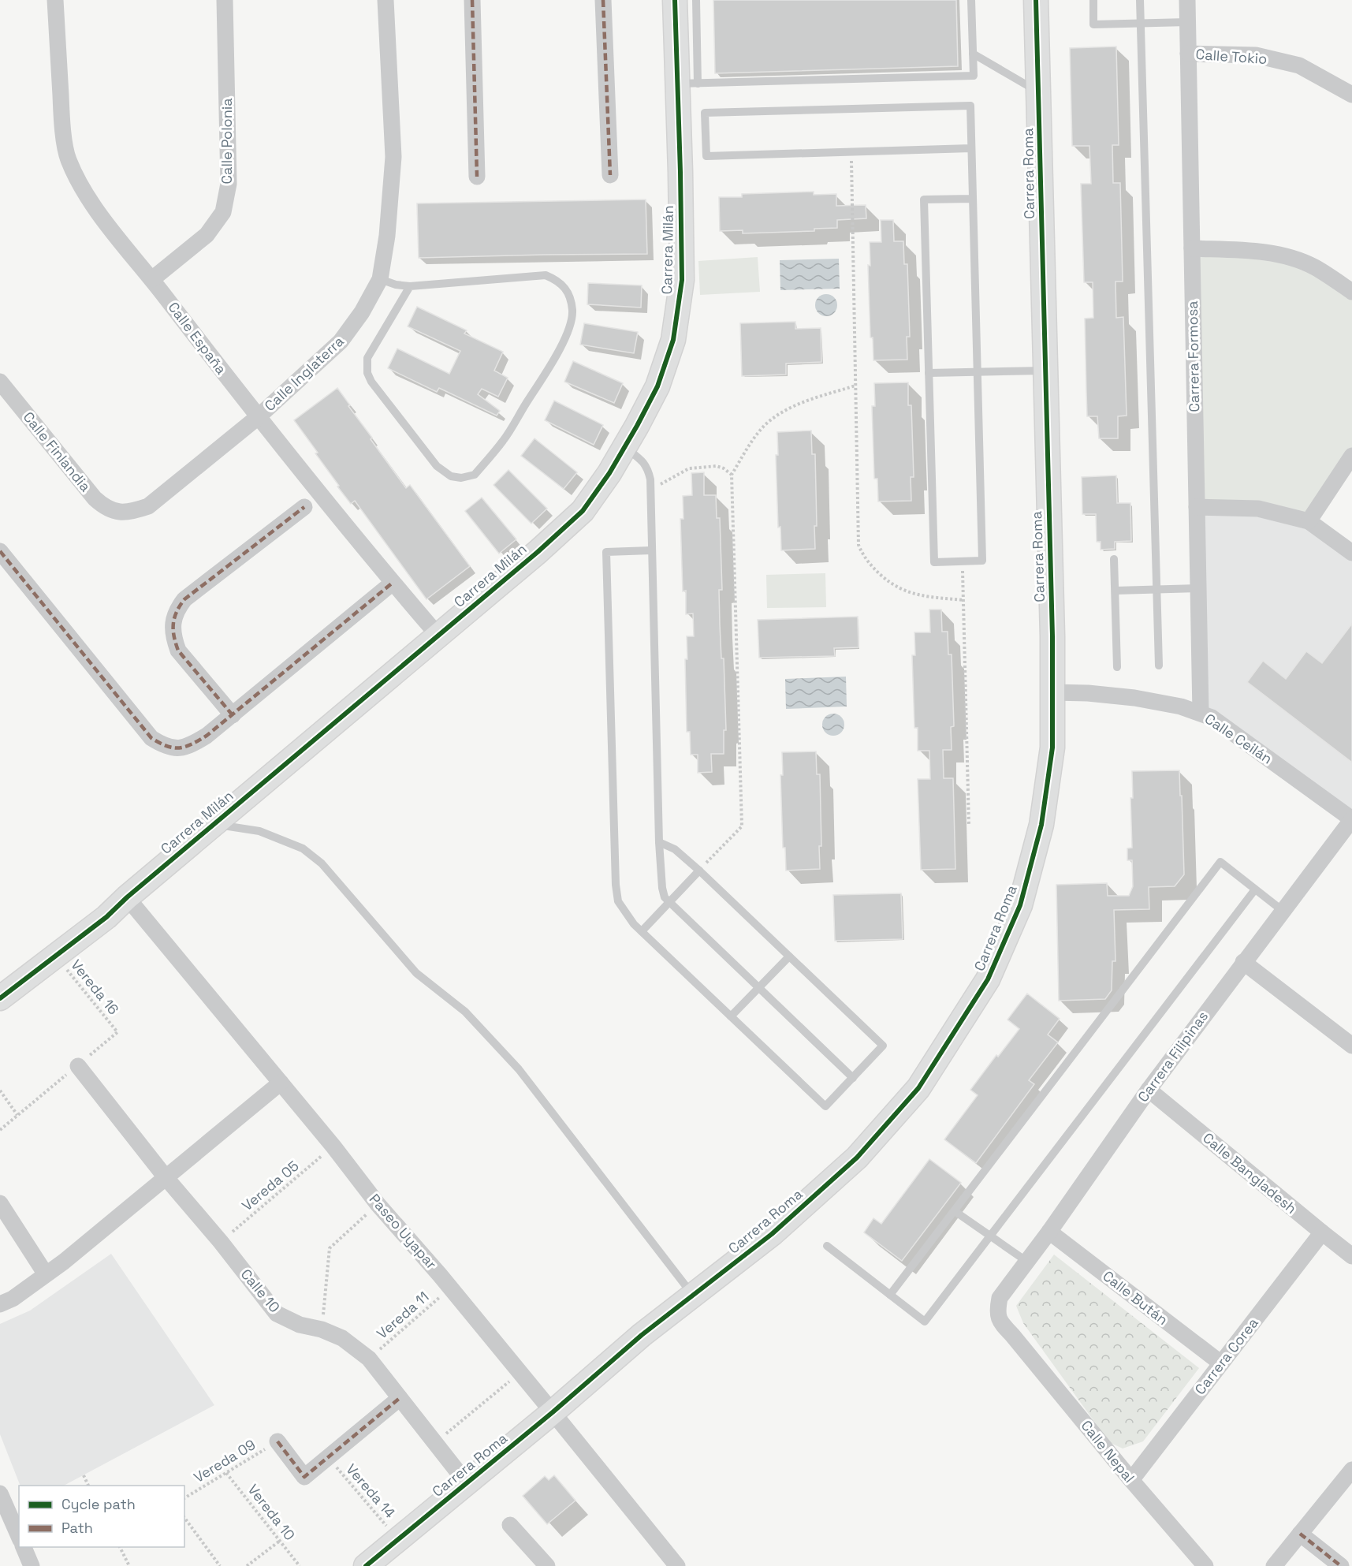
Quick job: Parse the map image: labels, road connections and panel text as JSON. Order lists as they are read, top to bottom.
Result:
{
  "streets": {
    "street": [
      "Calle Tokio",
      "Calle Polonia",
      "Carrera Roma",
      "Carrera Milán",
      "Calle España",
      "Carrera Formosa",
      "Calle Inglaterra",
      "Calle Finlandia",
      "Calle Ceilán",
      "Carrera Filipinas",
      "Calle Bangladesh",
      "Paseo Uyapar",
      "Calle 10",
      "Calle Bután",
      "Carrera Corea",
      "Calle Nepal"
    ],
    "path": [
      "Vereda 16",
      "Vereda 05",
      "Vereda 11",
      "Vereda 09",
      "Vereda 14",
      "Vereda 10"
    ]
  },
  "crossings": [
    ["Calle Tokio", "Carrera Formosa"],
    ["Calle Polonia", "Calle España"],
    ["Carrera Roma", "Calle Ceilán"],
    ["Carrera Roma", "Paseo Uyapar"],
    ["Carrera Roma", "Calle 10"],
    ["Carrera Roma", "Vereda 14"],
    ["Carrera Milán", "Calle España"],
    ["Carrera Milán", "Vereda 16"],
    ["Carrera Milán", "Paseo Uyapar"],
    ["Calle España", "Calle Inglaterra"],
    ["Carrera Formosa", "Calle Ceilán"],
    ["Calle Inglaterra", "Calle Finlandia"],
    ["Calle Ceilán", "Carrera Filipinas"],
    ["Vereda 16", "Calle 10"],
    ["Carrera Filipinas", "Calle Bangladesh"],
    ["Carrera Filipinas", "Calle Bután"],
    ["Carrera Filipinas", "Calle Nepal"],
    ["Calle Bangladesh", "Carrera Corea"],
    ["Vereda 05", "Paseo Uyapar"],
    ["Vereda 05", "Calle 10"],
    ["Paseo Uyapar", "Vereda 11"],
    ["Calle 10", "Vereda 11"],
    ["Calle Bután", "Carrera Corea"],
    ["Carrera Corea", "Calle Nepal"],
    ["Vereda 09", "Vereda 10"]
  ],
  "legend": ["Cycle path", "Path"]
}
